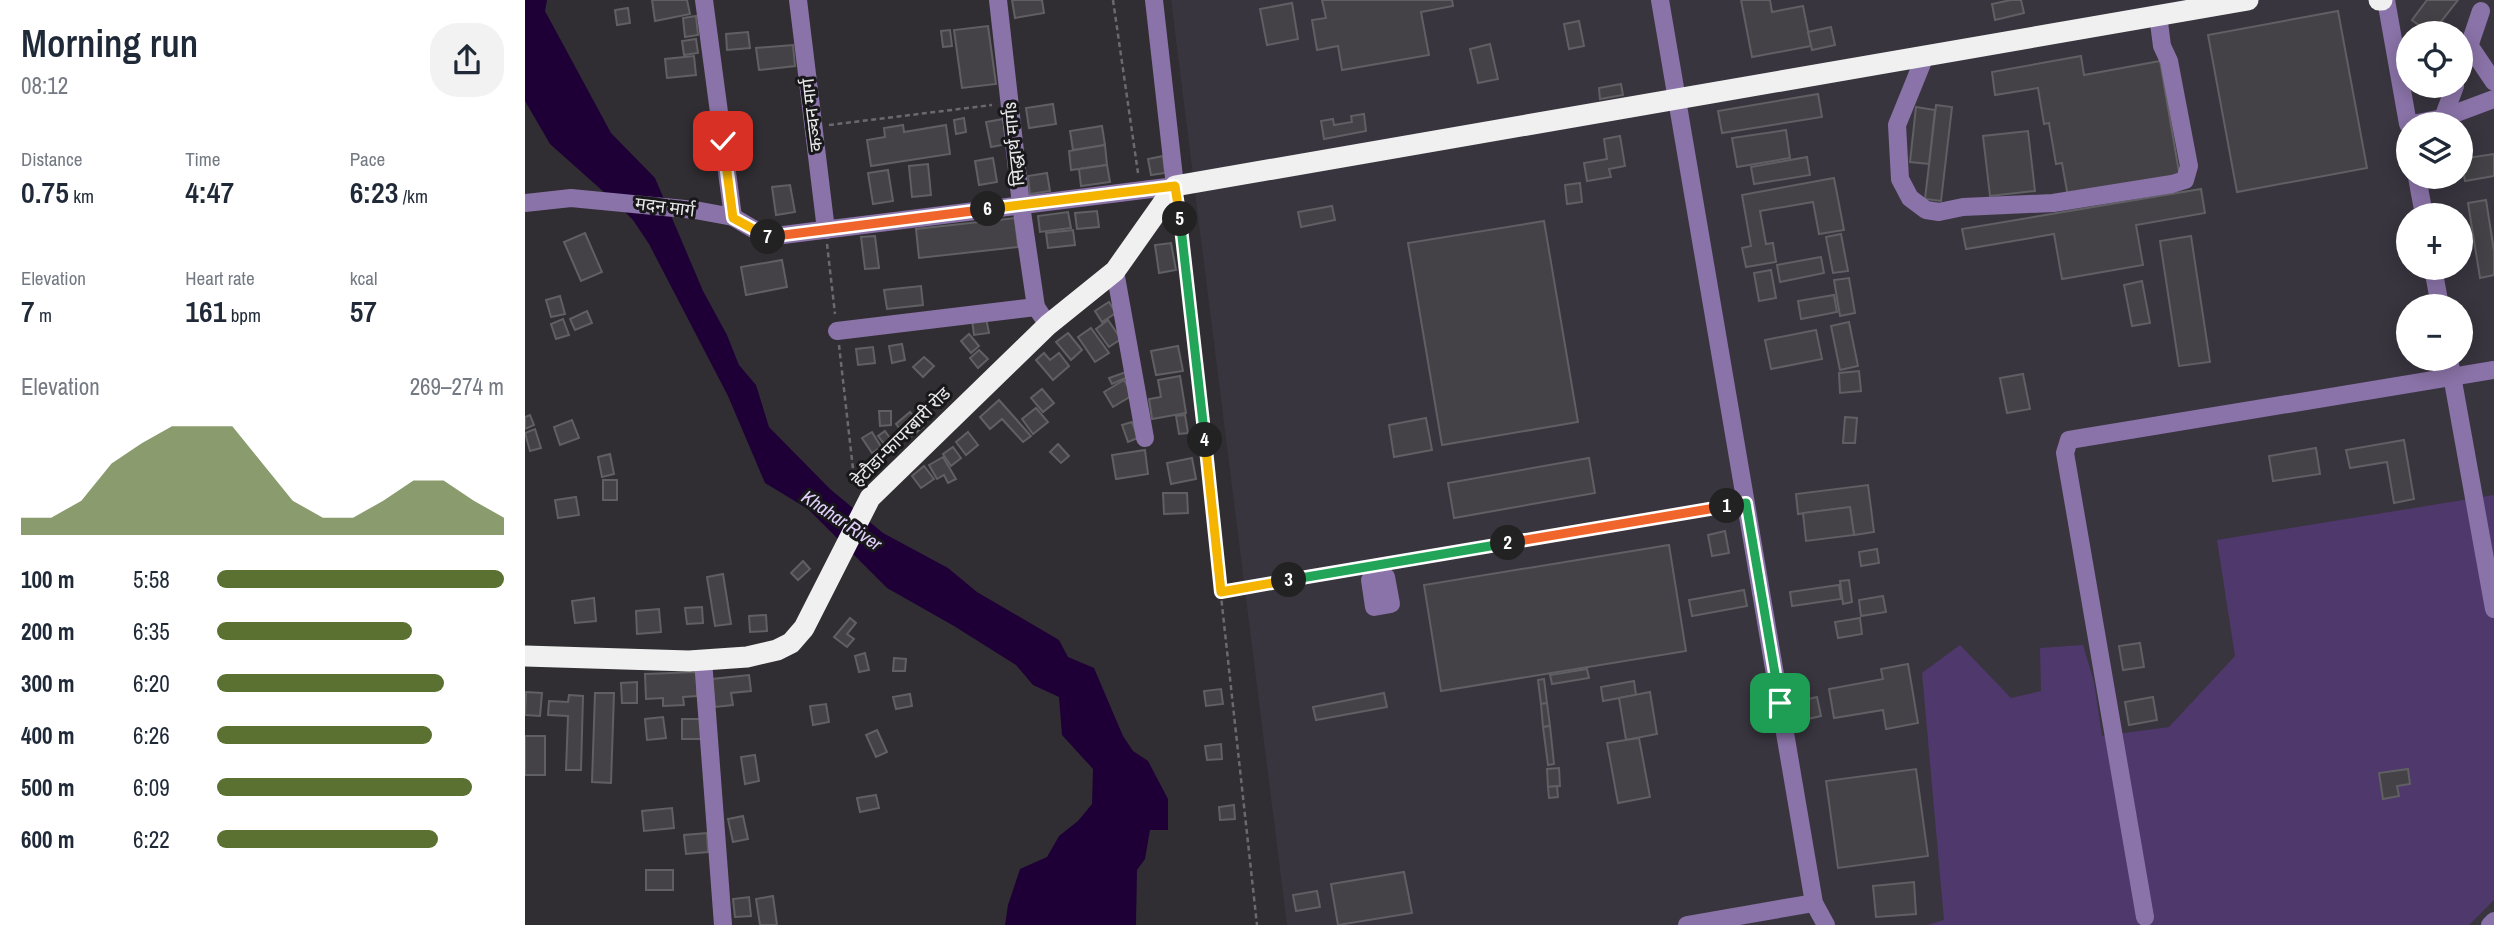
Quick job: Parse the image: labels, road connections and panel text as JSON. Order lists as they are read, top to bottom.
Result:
{
  "streets": {
    "highway": ["हेटौडा-फापरबारी रोड"],
    "street": ["कञ्चन मार्ग", "सिद्धार्थ मार्गs", "मदन मार्ग"]
  },
  "crossings": [
    ["कञ्चन मार्ग", "मदन मार्ग"],
    ["सिद्धार्थ मार्गs", "मदन मार्ग"],
    ["सिद्धार्थ मार्गs", "हेटौडा-फापरबारी रोड"],
    ["मदन मार्ग", "हेटौडा-फापरबारी रोड"]
  ],
  "water": ["Khahar River"],
  "page": {
    "heading": ["Morning run", "08:12"],
    "map_buttons": ["+", "−"],
    "stats": [
      ["Distance", "0.75 km"],
      ["Time", "4:47"],
      ["Pace", "6:23 /km"],
      ["Elevation", "7 m"],
      ["Heart rate", "161 bpm"],
      ["kcal", "57"]
    ],
    "pins": [
      "6",
      "5",
      "7",
      "4",
      "1",
      "2",
      "3"
    ],
    "chart": ["Elevation", "269–274 m"],
    "list": [
      {
        "name": "100 m",
        "note": "5:58"
      },
      {
        "name": "200 m",
        "note": "6:35"
      },
      {
        "name": "300 m",
        "note": "6:20"
      },
      {
        "name": "400 m",
        "note": "6:26"
      },
      {
        "name": "500 m",
        "note": "6:09"
      },
      {
        "name": "600 m",
        "note": "6:22"
      }
    ]
  }
}
